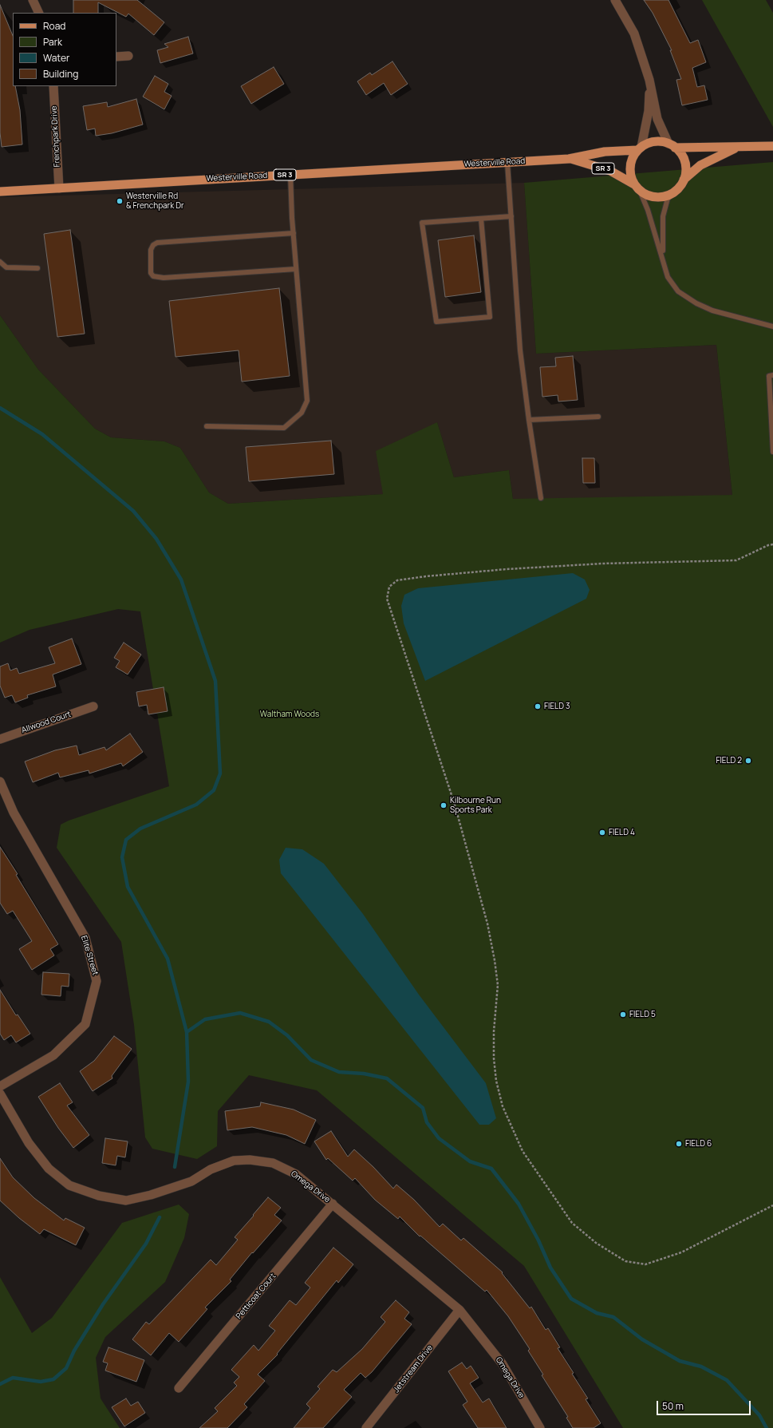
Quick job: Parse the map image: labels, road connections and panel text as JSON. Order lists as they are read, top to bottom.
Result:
{
  "streets": {
    "main road": ["Westerville Road", "SR 3"],
    "street": [
      "Frenchpark Drive",
      "Allwood Court",
      "Elite Street",
      "Omega Drive",
      "Petticoat Court",
      "Jetstream Drive"
    ]
  },
  "crossings": [
    ["Frenchpark Drive", "Westerville Road"],
    ["Omega Drive", "Petticoat Court"],
    ["Omega Drive", "Jetstream Drive"]
  ],
  "parks": ["Waltham Woods"],
  "places": [
    "Westerville Rd & Frenchpark Dr",
    "FIELD 3",
    "FIELD 2",
    "Kilbourne Run Sports Park",
    "FIELD 4",
    "FIELD 5",
    "FIELD 6"
  ],
  "legend": [
    "Road",
    "Park",
    "Water",
    "Building"
  ],
  "scale_bar": "50 m"
}
